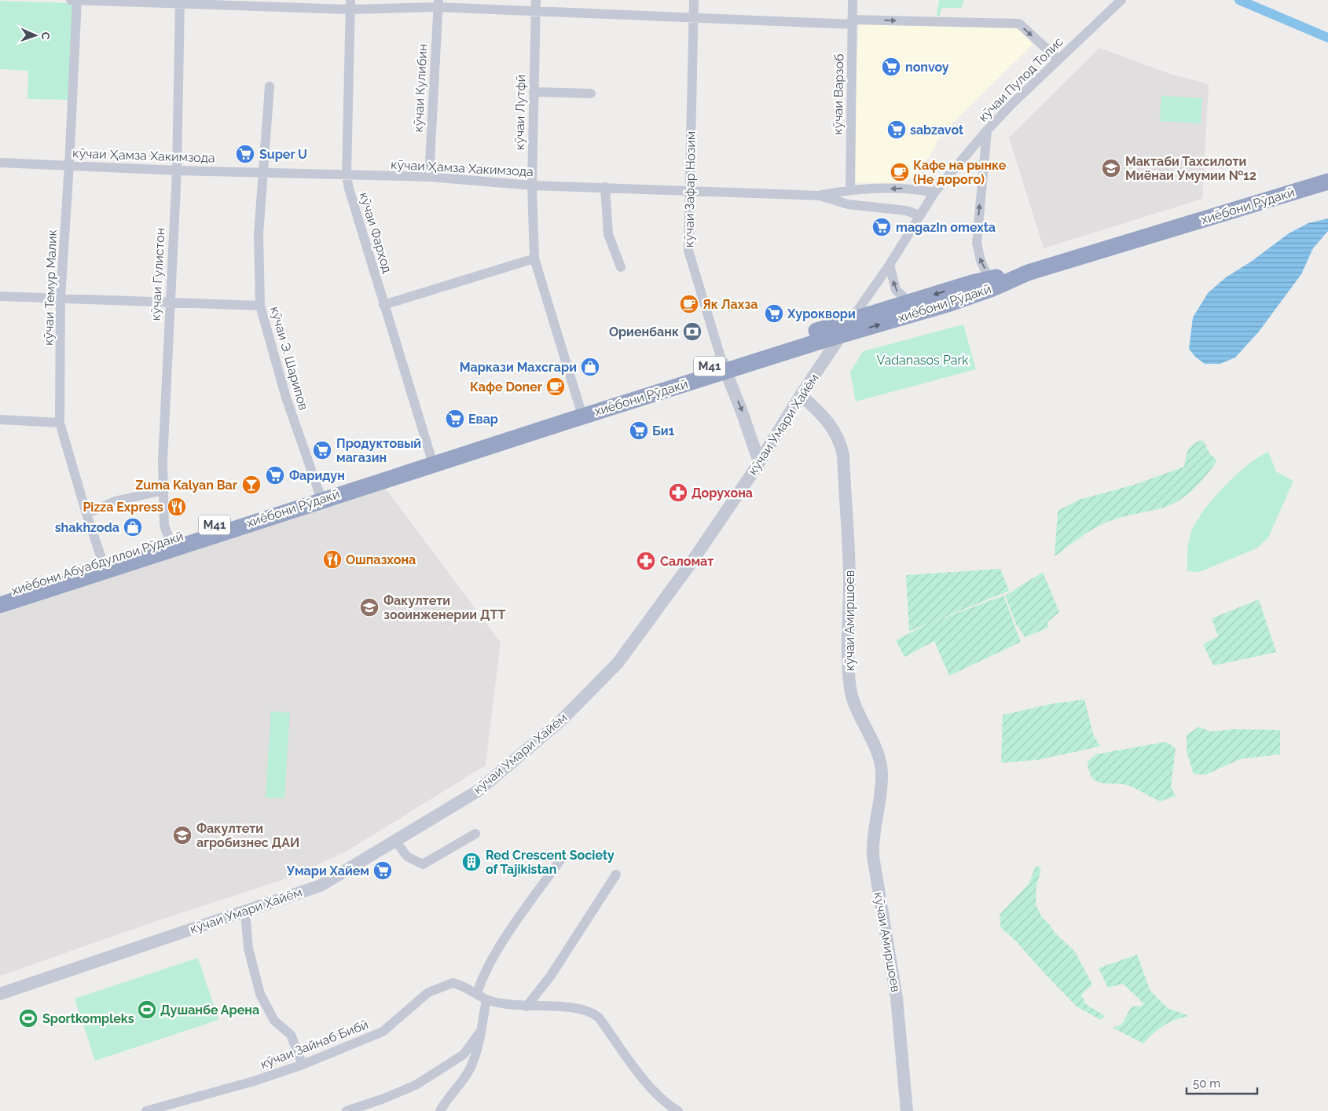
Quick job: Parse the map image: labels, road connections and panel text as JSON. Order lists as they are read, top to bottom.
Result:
{
  "streets": {
    "highway": ["хиёбони Рӯдакӣ", "M41", "хиёбони Абуабдуллои Рӯдакӣ"],
    "street": [
      "кӯчаи Пулод Толис",
      "кӯчаи Кулибин",
      "кӯчаи Варзоб",
      "кӯчаи Лутфӣ",
      "кӯчаи Ҳамза Хакимзода",
      "кӯчаи Зафар Нозим",
      "кӯчаи Фарҳод",
      "кӯчаи Гулистон",
      "кӯчаи Темур Малик",
      "кӯчаи Э. Шарипов",
      "кӯчаи Умари Хайём",
      "кӯчаи Амиршоев",
      "кӯчаи Зайнаб Бибӣ"
    ]
  },
  "crossings": [
    ["кӯчаи Пулод Толис", "кӯчаи Ҳамза Хакимзода"],
    ["кӯчаи Пулод Толис", "кӯчаи Умари Хайём"],
    ["кӯчаи Пулод Толис", "хиёбони Абуабдуллои Рӯдакӣ"],
    ["кӯчаи Кулибин", "кӯчаи Ҳамза Хакимзода"],
    ["кӯчаи Лутфӣ", "кӯчаи Ҳамза Хакимзода"],
    ["кӯчаи Лутфӣ", "хиёбони Абуабдуллои Рӯдакӣ"],
    ["кӯчаи Ҳамза Хакимзода", "кӯчаи Зафар Нозим"],
    ["кӯчаи Ҳамза Хакимзода", "кӯчаи Фарҳод"],
    ["кӯчаи Ҳамза Хакимзода", "кӯчаи Гулистон"],
    ["кӯчаи Ҳамза Хакимзода", "кӯчаи Темур Малик"],
    ["кӯчаи Ҳамза Хакимзода", "кӯчаи Э. Шарипов"],
    ["кӯчаи Зафар Нозим", "хиёбони Рӯдакӣ"],
    ["кӯчаи Зафар Нозим", "кӯчаи Умари Хайём"],
    ["кӯчаи Зафар Нозим", "хиёбони Абуабдуллои Рӯдакӣ"],
    ["хиёбони Рӯдакӣ", "кӯчаи Умари Хайём"],
    ["хиёбони Рӯдакӣ", "хиёбони Абуабдуллои Рӯдакӣ"],
    ["кӯчаи Фарҳод", "хиёбони Абуабдуллои Рӯдакӣ"],
    ["кӯчаи Гулистон", "хиёбони Абуабдуллои Рӯдакӣ"],
    ["кӯчаи Темур Малик", "хиёбони Абуабдуллои Рӯдакӣ"],
    ["кӯчаи Э. Шарипов", "хиёбони Абуабдуллои Рӯдакӣ"],
    ["кӯчаи Умари Хайём", "хиёбони Абуабдуллои Рӯдакӣ"],
    ["кӯчаи Умари Хайём", "кӯчаи Амиршоев"]
  ],
  "parks": ["Vadanasos Park"],
  "places": {
    "supermarket": [
      "nonvoy",
      "sabzavot",
      "Super U",
      "magazIn omexta",
      "Хуроквори",
      "Евар",
      "Би1",
      "Продуктовый магазин",
      "Фаридун",
      "Умари Хайем"
    ],
    "school or university": ["Мактаби Тахсилоти Миёнаи Умумии №12", "Факултети зооинженерии ДТТ", "Факултети агробизнес ДАИ"],
    "cafe": ["Кафе на рынке (Не дорого)", "Як Лахза", "Кафе Doner"],
    "bank": ["Ориенбанк"],
    "shop": ["Маркази Махсгари", "shakhzoda"],
    "bar": ["Zuma Kalyan Bar"],
    "pharmacy": ["Дорухона", "Саломат"],
    "restaurant": ["Pizza Express", "Oшпазхона"],
    "building": ["Red Crescent Society of Tajikistan"],
    "sports": ["Душанбе Арена", "Sportkompleks"]
  },
  "scale_bar": "50 m",
  "north": "right"
}
